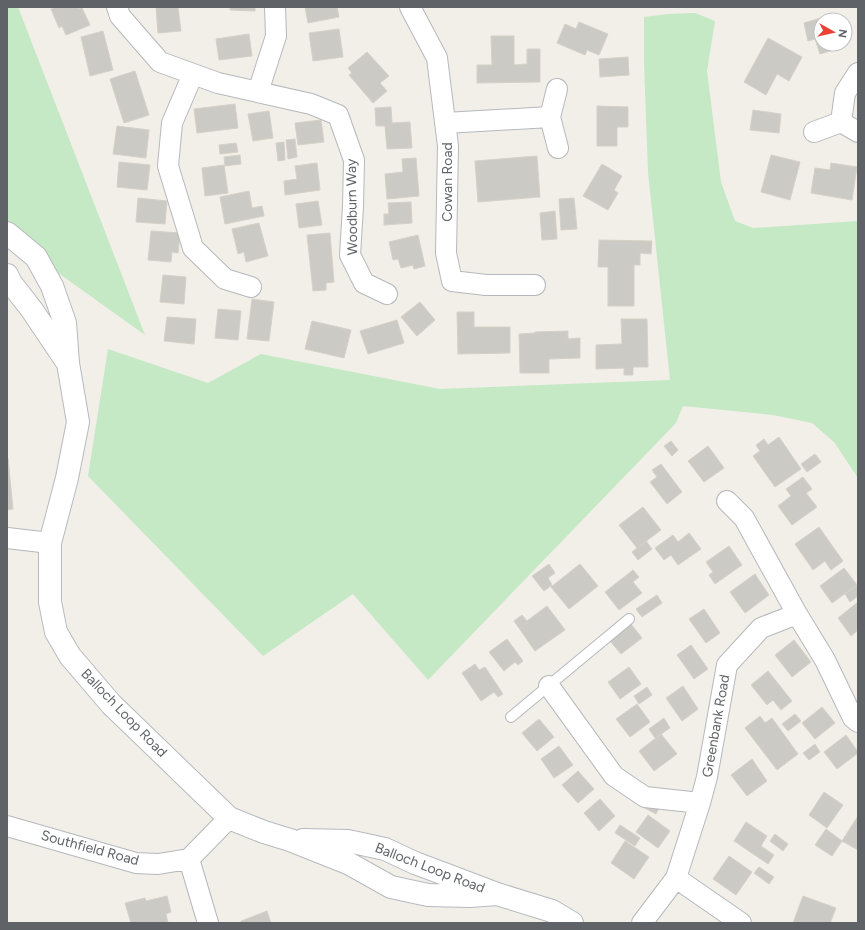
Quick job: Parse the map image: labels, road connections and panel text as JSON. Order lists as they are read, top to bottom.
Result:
{
  "streets": {
    "street": [
      "Cowan Road",
      "Woodburn Way",
      "Balloch Loop Road",
      "Greenbank Road",
      "Southfield Road"
    ]
  },
  "north": "right"
}
